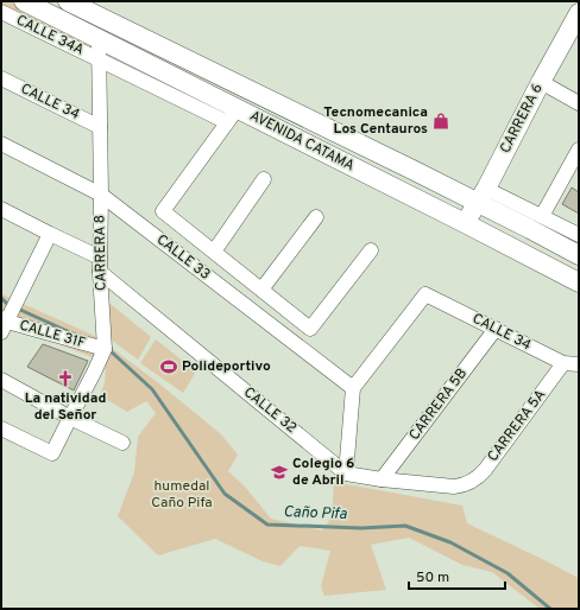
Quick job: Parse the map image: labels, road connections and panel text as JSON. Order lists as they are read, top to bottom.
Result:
{
  "streets": {
    "main road": ["CARRERA 6", "AVENIDA CATAMA"],
    "street": [
      "CALLE 34A",
      "CALLE 34",
      "CARRERA 8",
      "CALLE 33",
      "CALLE 31F",
      "CARRERA 5B",
      "CALLE 32",
      "CARRERA 5A"
    ]
  },
  "crossings": [
    ["CALLE 34A", "AVENIDA CATAMA"],
    ["CALLE 34A", "CARRERA 8"],
    ["CALLE 34", "CARRERA 8"],
    ["CALLE 34", "CALLE 33"],
    ["CALLE 34", "CARRERA 5B"],
    ["CALLE 34", "CARRERA 5A"],
    ["CARRERA 6", "AVENIDA CATAMA"],
    ["AVENIDA CATAMA", "CARRERA 8"],
    ["CARRERA 8", "CALLE 33"],
    ["CARRERA 8", "CALLE 31F"],
    ["CARRERA 8", "CALLE 32"],
    ["CARRERA 5B", "CALLE 32"],
    ["CALLE 32", "CARRERA 5A"]
  ],
  "water": ["Caño Pifa"],
  "parks": ["humedal Caño Pifa"],
  "places": {
    "shop": ["Tecnomecanica Los Centauros"],
    "sports": ["Polideportivo"],
    "church": ["La natividad del Señor"],
    "school or university": ["Colegio 6 de Abril"]
  },
  "scale_bar": "50 m"
}
